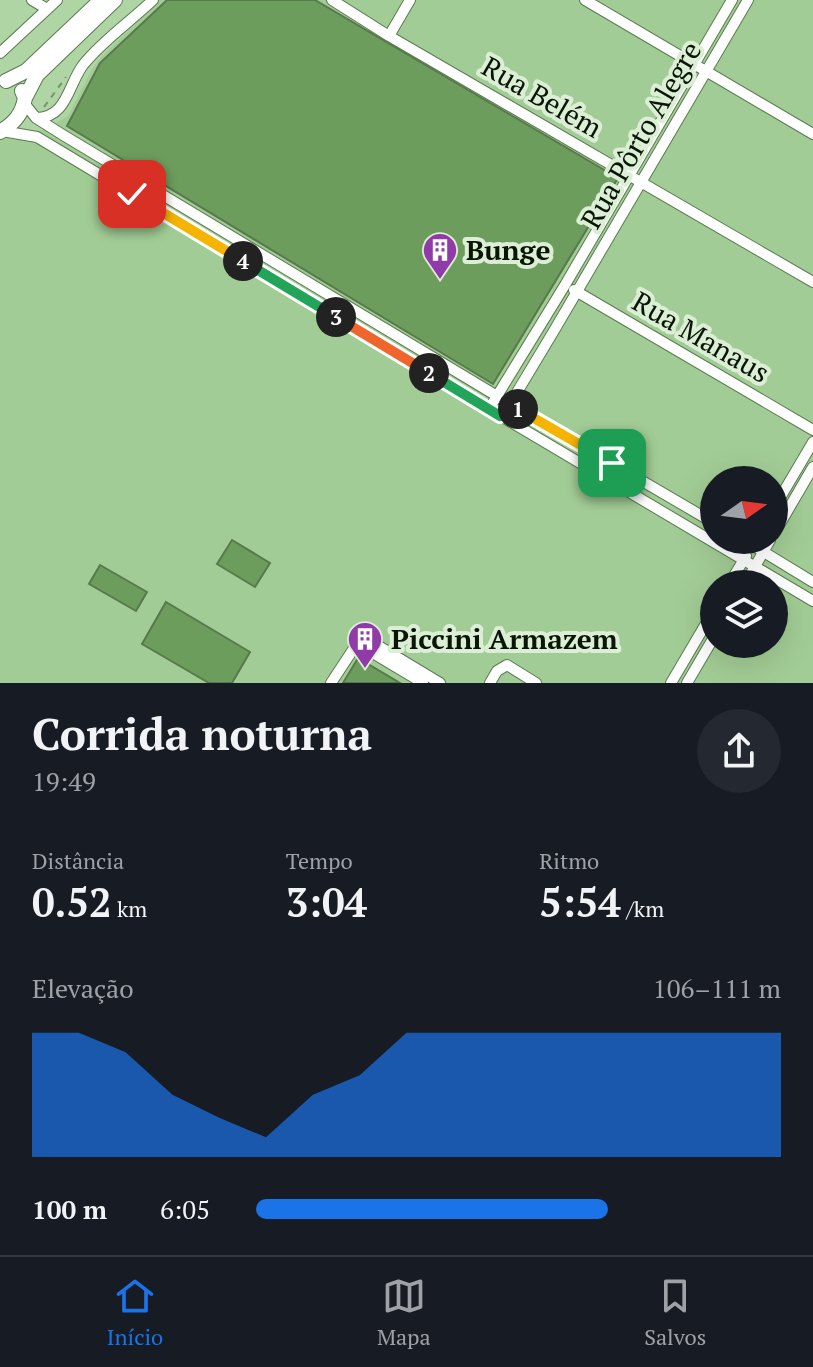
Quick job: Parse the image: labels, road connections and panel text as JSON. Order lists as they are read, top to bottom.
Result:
{
  "streets": {
    "street": ["Rua Belém", "Rua Pôrto Alegre", "Rua Manaus"]
  },
  "crossings": [
    ["Rua Belém", "Rua Pôrto Alegre"],
    ["Rua Pôrto Alegre", "Rua Manaus"]
  ],
  "places": {
    "building": ["Bunge", "Piccini Armazem"]
  },
  "north": "right",
  "page": {
    "pins": [
      "4",
      "3",
      "2",
      "1"
    ],
    "heading": ["Corrida noturna", "19:49"],
    "stats": [
      ["Distância", "0.52 km"],
      ["Tempo", "3:04"],
      ["Ritmo", "5:54 /km"]
    ],
    "chart": ["Elevação", "106–111 m"],
    "list": [
      {
        "name": "100 m",
        "note": "6:05"
      }
    ],
    "tabs": ["Início", "Mapa", "Salvos"]
  }
}
